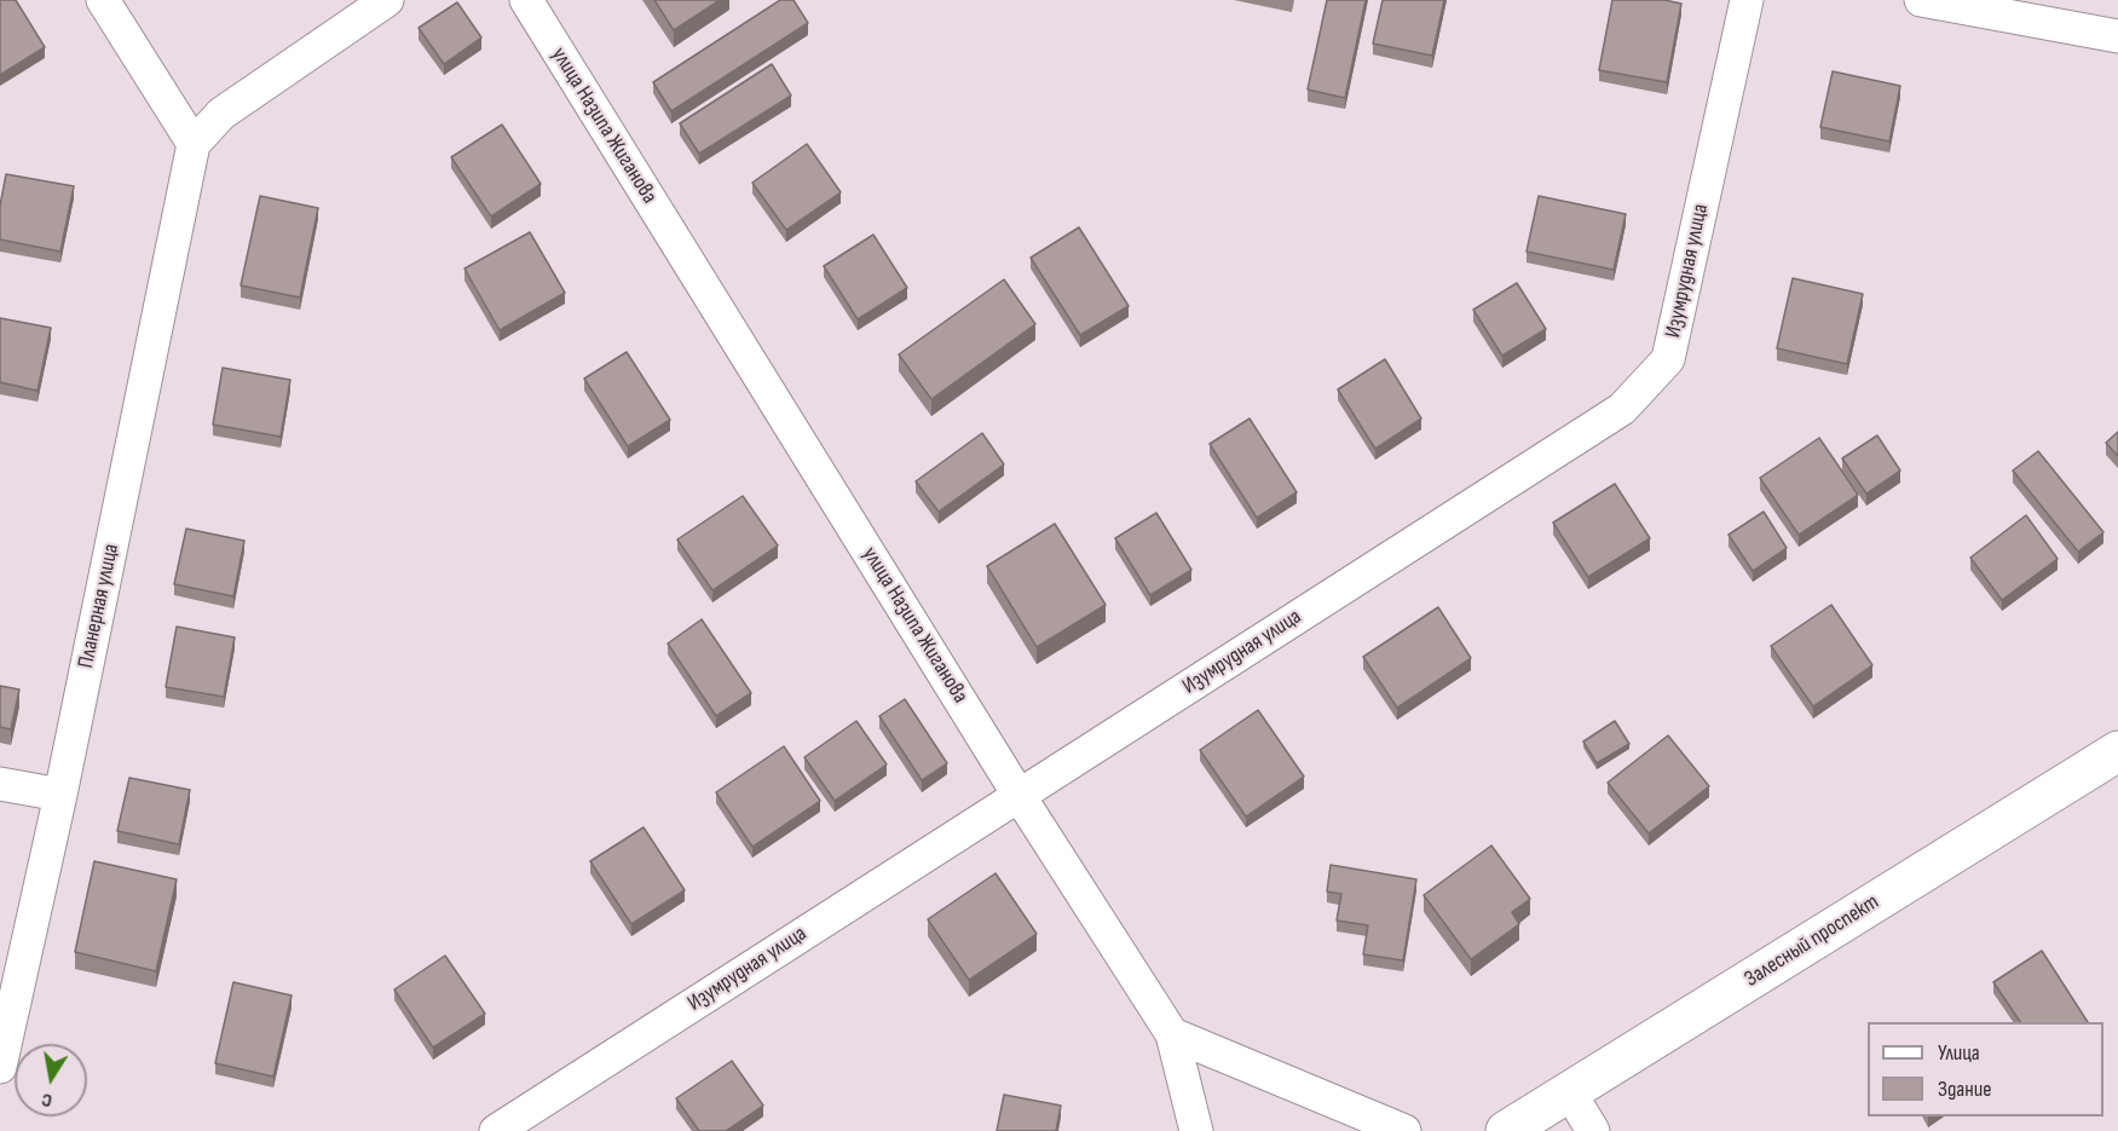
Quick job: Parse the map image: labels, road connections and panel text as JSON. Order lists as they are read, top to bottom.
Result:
{
  "streets": {
    "main road": ["Залесный проспект"],
    "street": ["улица Назипа Жиганова", "Изумрудная улица", "Планерная улица"]
  },
  "crossings": [
    ["улица Назипа Жиганова", "Изумрудная улица"]
  ],
  "legend": ["Улица", "Здание"],
  "north": "bottom"
}
